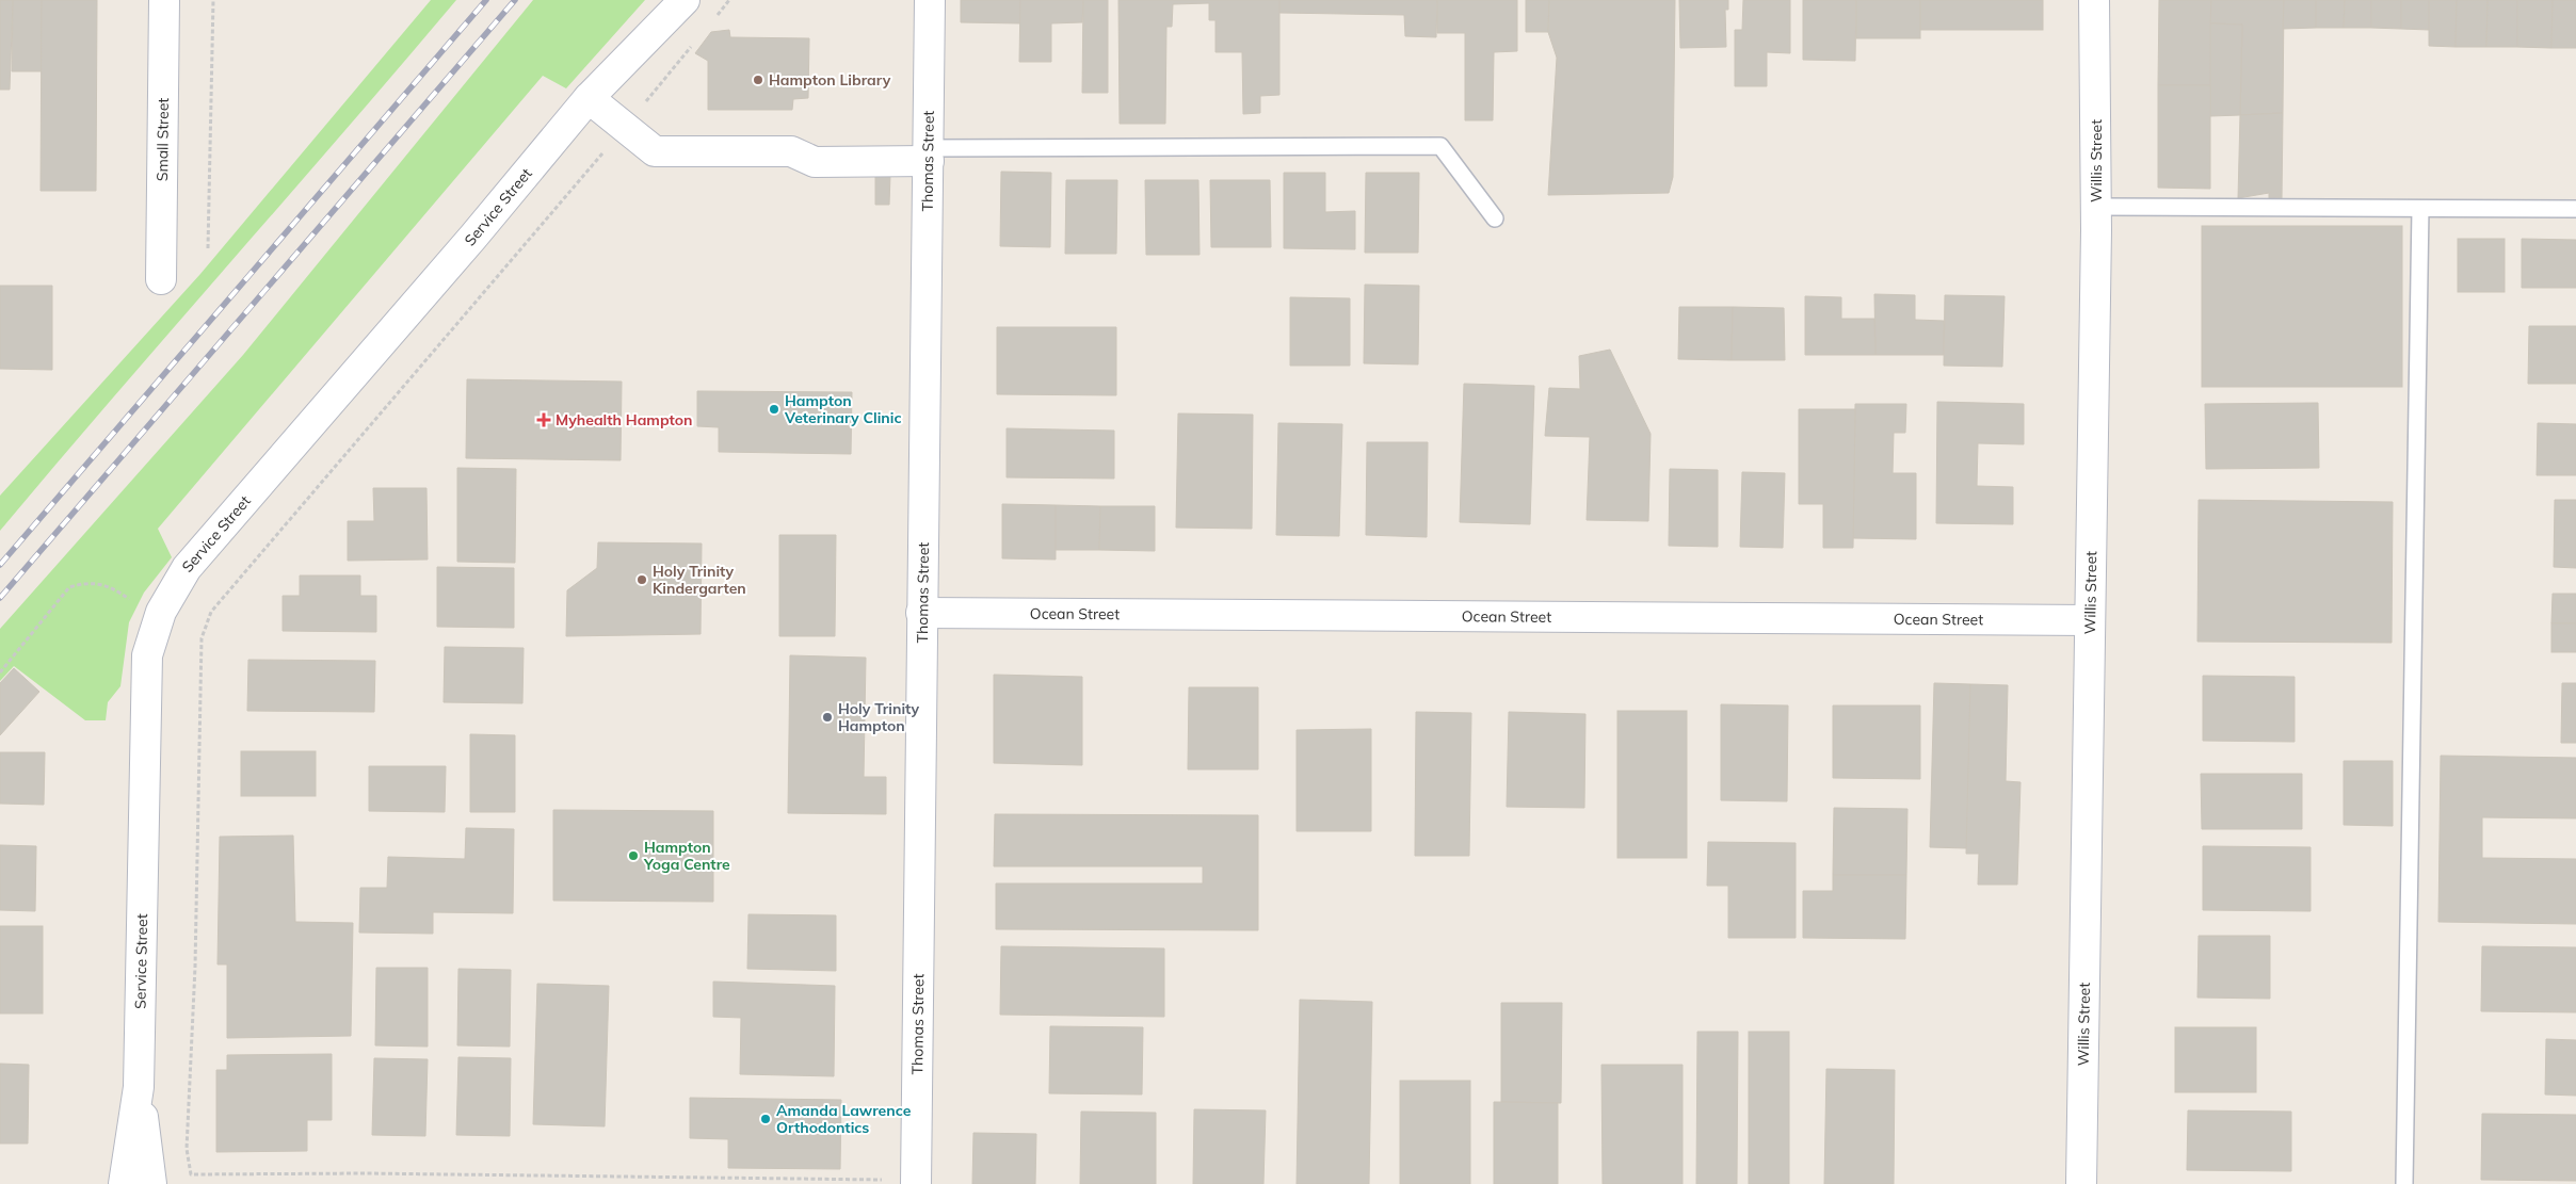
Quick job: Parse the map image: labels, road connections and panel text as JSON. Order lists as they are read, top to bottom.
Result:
{
  "streets": {
    "street": [
      "Small Street",
      "Thomas Street",
      "Willis Street",
      "Service Street",
      "Ocean Street"
    ]
  },
  "crossings": [
    ["Thomas Street", "Ocean Street"],
    ["Willis Street", "Ocean Street"]
  ],
  "places": {
    "other": [
      "Hampton Library",
      "Hampton Veterinary Clinic",
      "Holy Trinity Kindergarten",
      "Holy Trinity Hampton",
      "Hampton Yoga Centre",
      "Amanda Lawrence Orthodontics"
    ],
    "health": ["Myhealth Hampton"]
  }
}
